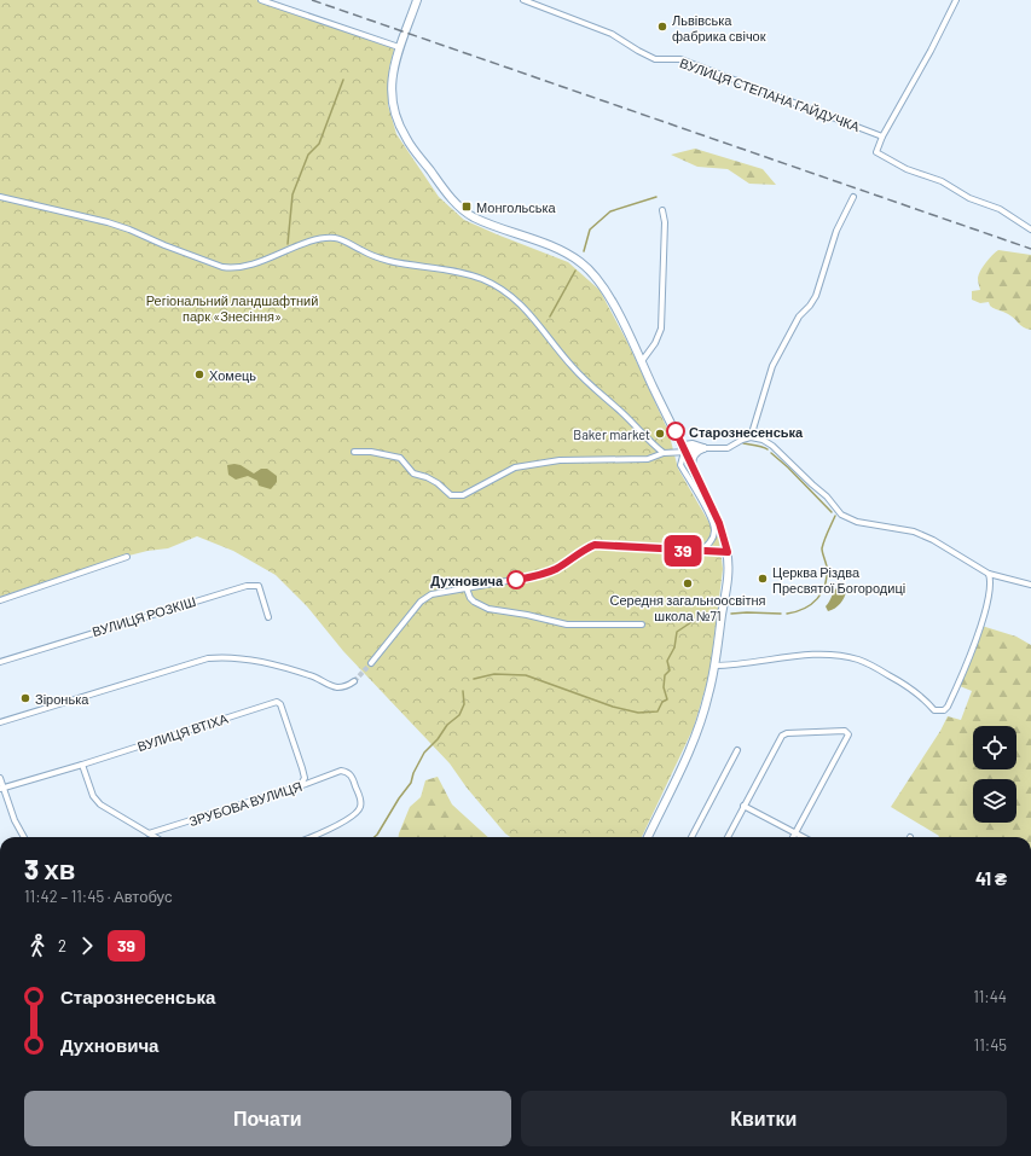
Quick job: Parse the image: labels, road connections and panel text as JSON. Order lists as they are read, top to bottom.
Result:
{
  "streets": {
    "street": [
      "ВУЛИЦЯ СТЕПАНА ГАЙДУЧКА",
      "ВУЛИЦЯ РОЗКІШ",
      "ВУЛИЦЯ ВТІХА",
      "ЗРУБОВА ВУЛИЦЯ"
    ]
  },
  "crossings": [
    ["ВУЛИЦЯ ВТІХА", "ЗРУБОВА ВУЛИЦЯ"]
  ],
  "parks": ["Регіональний ландшафтний парк «Знесіння»"],
  "places": {
    "other": [
      "Львівська фабрика свічок",
      "Хомець",
      "Старознесенська",
      "Baker market",
      "Церква Різдва Пресвятої Богородиці",
      "Духновича",
      "Середня загальноосвітня школа №71",
      "Зіронька"
    ],
    "transit": ["Монгольська"]
  },
  "lines": ["bus line 39"],
  "page": {
    "on_map": "39",
    "heading": ["3 хв", "11:42 – 11:45 · Автобус", "41 ₴"],
    "legs": ["2", "39"],
    "list": [
      {
        "name": "Старознесенська",
        "value": "11:44"
      },
      {
        "name": "Духновича",
        "value": "11:45"
      }
    ],
    "buttons": ["Почати", "Квитки"]
  }
}
